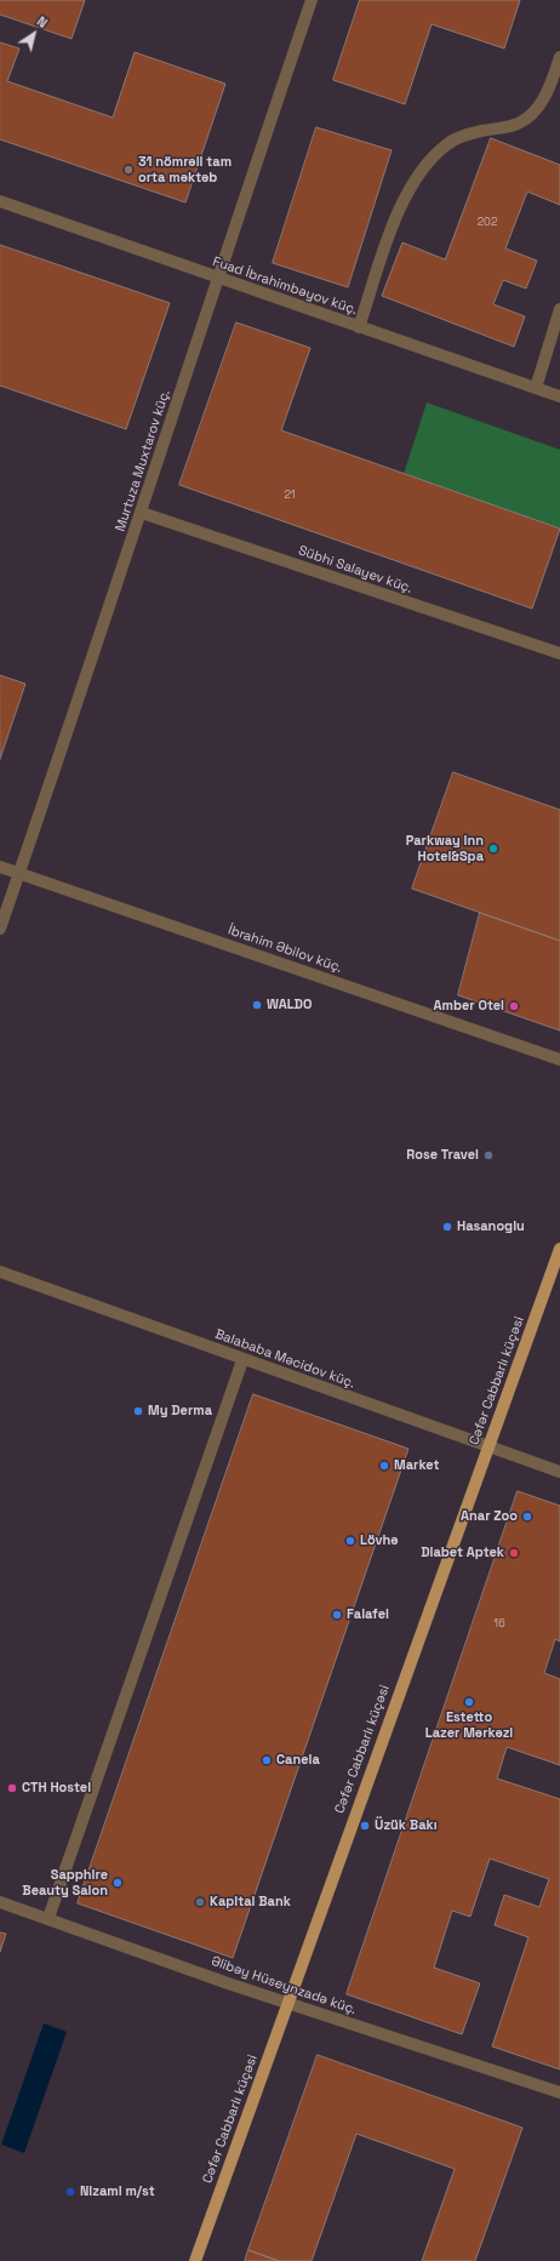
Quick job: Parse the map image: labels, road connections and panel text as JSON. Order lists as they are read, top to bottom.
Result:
{
  "streets": {
    "main road": ["Cəfər Cabbarlı küçəsi"],
    "street": [
      "Fuad İbrahimbəyov küç.",
      "Murtuza Muxtarov küç.",
      "Sübhi Salayev küç.",
      "İbrahim Əbilov küç.",
      "Balababa Məcidov küç.",
      "Əlibəy Hüseynzadə küç."
    ]
  },
  "crossings": [
    ["Fuad İbrahimbəyov küç.", "Murtuza Muxtarov küç."],
    ["Murtuza Muxtarov küç.", "Sübhi Salayev küç."],
    ["Murtuza Muxtarov küç.", "İbrahim Əbilov küç."],
    ["Balababa Məcidov küç.", "Cəfər Cabbarlı küçəsi"],
    ["Cəfər Cabbarlı küçəsi", "Əlibəy Hüseynzadə küç."]
  ],
  "places": [
    "31 nömrəli tam orta məktəb",
    "Parkway Inn Hotel&Spa",
    "WALDO",
    "Amber Otel",
    "Rose Travel",
    "Hasanoglu",
    "My Derma",
    "Market",
    "Anar Zoo",
    "Lövhə",
    "Diabet Aptek",
    "Falafel",
    "Estetto Lazer Mərkəzi",
    "Canela",
    "CTH Hostel",
    "Üzük Bakı",
    "Sapphire Beauty Salon",
    "Kapital Bank",
    "Nizami m/st"
  ],
  "house_numbers": ["202", "21", "16"],
  "north": "top right"
}
